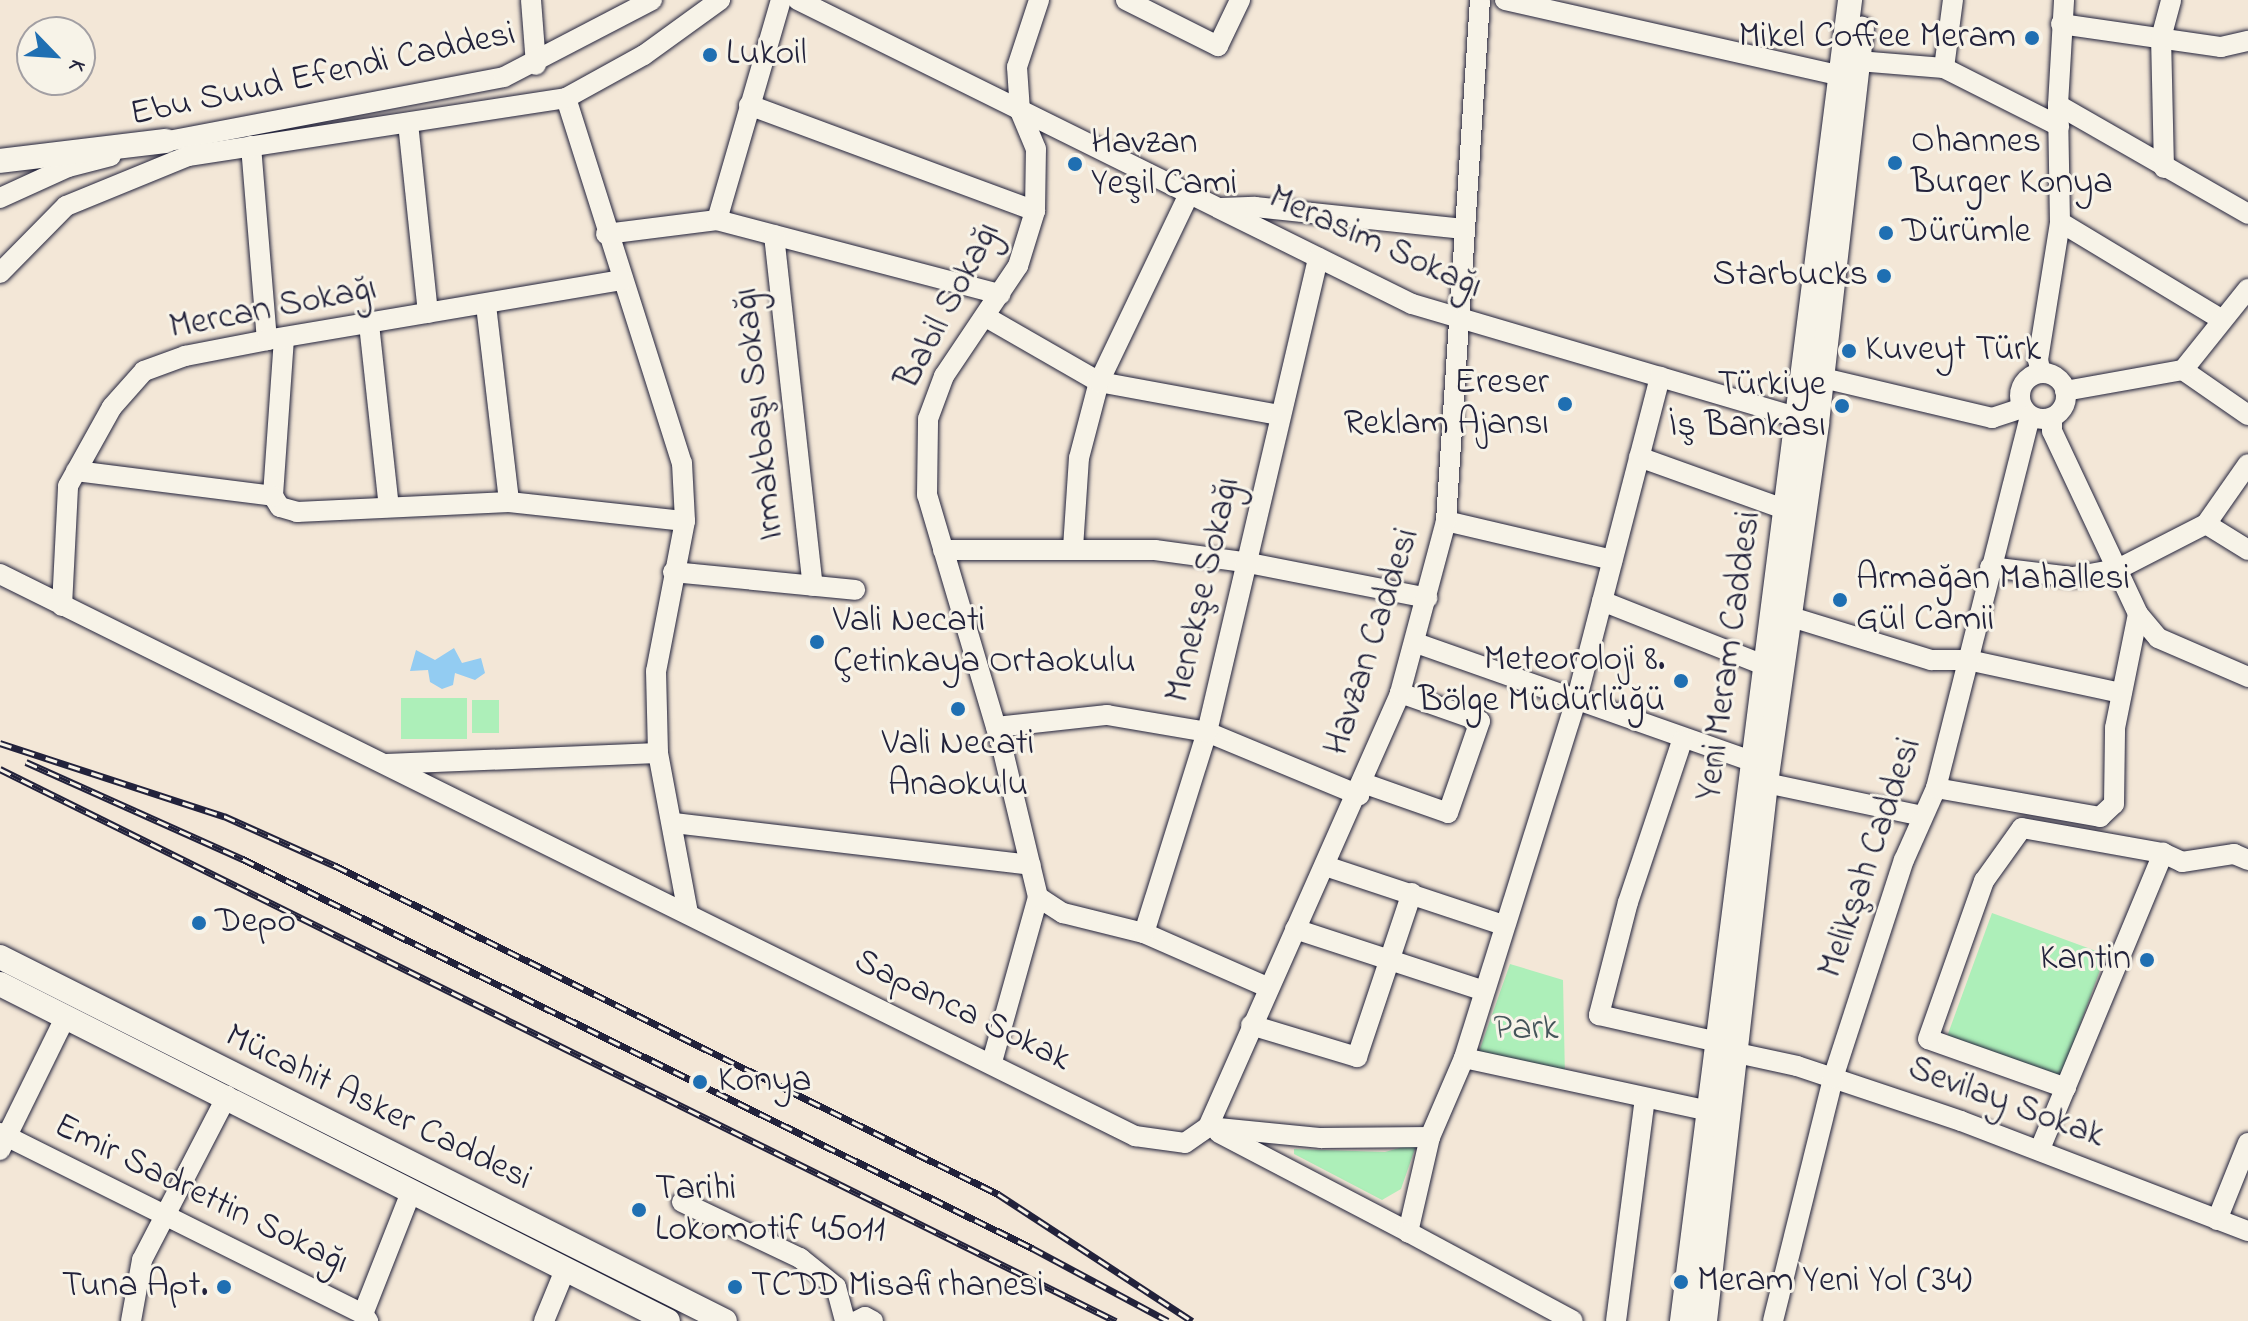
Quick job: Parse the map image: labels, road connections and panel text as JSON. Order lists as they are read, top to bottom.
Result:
{
  "streets": {
    "main road": ["Yeni Meram Caddesi", "Mücahit Asker Caddesi"],
    "street": [
      "Ebu Suud Efendi Caddesi",
      "Merasim Sokağı",
      "Babil Sokağı",
      "Mercan Sokağı",
      "Irmakbaşı Sokağı",
      "Menekşe Sokağı",
      "Havzan Caddesi",
      "Melikşah Caddesi",
      "Sapanca Sokak",
      "Sevilay Sokak",
      "Emir Sadrettin Sokağı"
    ]
  },
  "crossings": [
    ["Merasim Sokağı", "Babil Sokağı"],
    ["Merasim Sokağı", "Menekşe Sokağı"],
    ["Merasim Sokağı", "Havzan Caddesi"],
    ["Merasim Sokağı", "Yeni Meram Caddesi"],
    ["Babil Sokağı", "Sapanca Sokak"],
    ["Mercan Sokağı", "Sapanca Sokak"],
    ["Havzan Caddesi", "Sapanca Sokak"],
    ["Yeni Meram Caddesi", "Sevilay Sokak"],
    ["Melikşah Caddesi", "Sevilay Sokak"]
  ],
  "parks": ["Park"],
  "places": [
    "Mikel Coffee Meram",
    "Lukoil",
    "Ohannes Burger Konya",
    "Havzan Yeşil Cami",
    "Dürümle",
    "Starbucks",
    "Kuveyt Türk",
    "Ereser Reklam Ajansı",
    "Türkiye İş Bankası",
    "Armağan Mahallesi Gül Camii",
    "Vali Necati Çetinkaya Ortaokulu",
    "Meteoroloji 8. Bölge Müdürlüğü",
    "Vali Necati Anaokulu",
    "Depo",
    "Kantin",
    "Konya",
    "Tarihi Lokomotif 45011",
    "Meram Yeni Yol (34)",
    "Tuna Apt.",
    "TCDD Misafirhanesi"
  ],
  "north": "bottom right"
}
